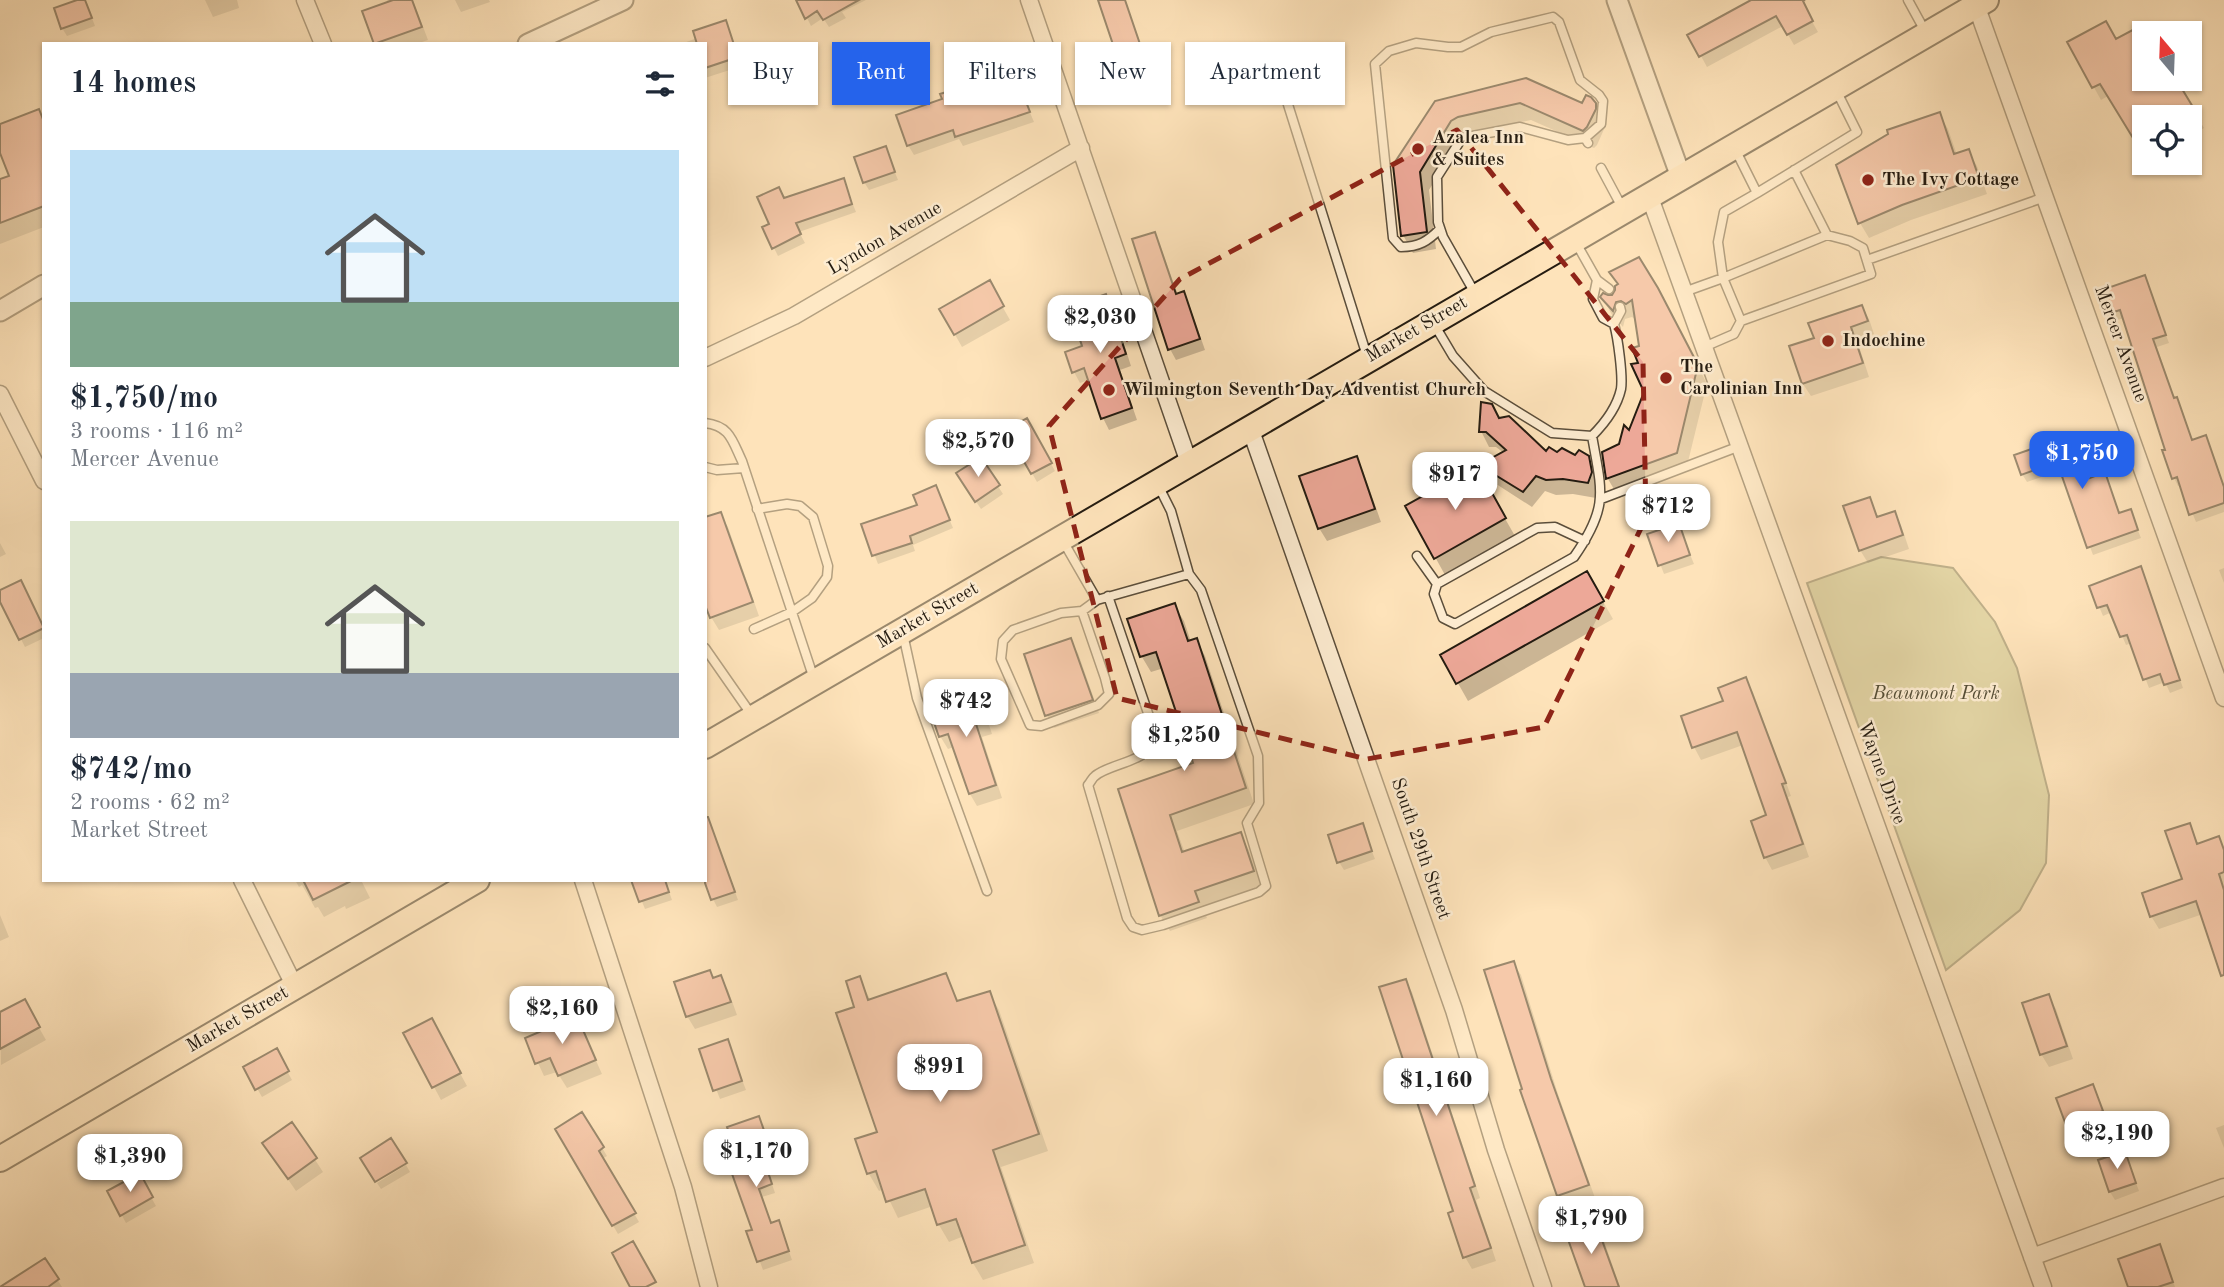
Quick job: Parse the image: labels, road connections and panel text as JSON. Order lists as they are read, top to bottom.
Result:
{
  "streets": {
    "main road": ["Market Street"],
    "street": [
      "Lyndon Avenue",
      "Mercer Avenue",
      "Wayne Drive",
      "South 29th Street"
    ]
  },
  "crossings": [
    ["Market Street", "Mercer Avenue"],
    ["Market Street", "Wayne Drive"],
    ["Market Street", "South 29th Street"]
  ],
  "parks": ["Beaumont Park"],
  "places": [
    "Azalea Inn & Suites",
    "The Ivy Cottage",
    "Indochine",
    "The Carolinian Inn",
    "Wilmington Seventh Day Adventist Church"
  ],
  "north": "top",
  "page": {
    "chip": [
      "Buy",
      "Rent",
      "Filters",
      "New",
      "Apartment"
    ],
    "heading": "14 homes",
    "list": [
      {
        "name": "$1,750/mo",
        "note": "3 rooms · 116 m² · Mercer Avenue"
      },
      {
        "name": "$742/mo",
        "note": "2 rooms · 62 m² · Market Street"
      }
    ],
    "price": [
      "$2,030",
      "$2,570",
      "$1,750",
      "$917",
      "$712",
      "$742",
      "$1,250",
      "$2,160",
      "$991",
      "$1,160",
      "$2,190",
      "$1,170",
      "$1,390",
      "$1,790"
    ]
  }
}
